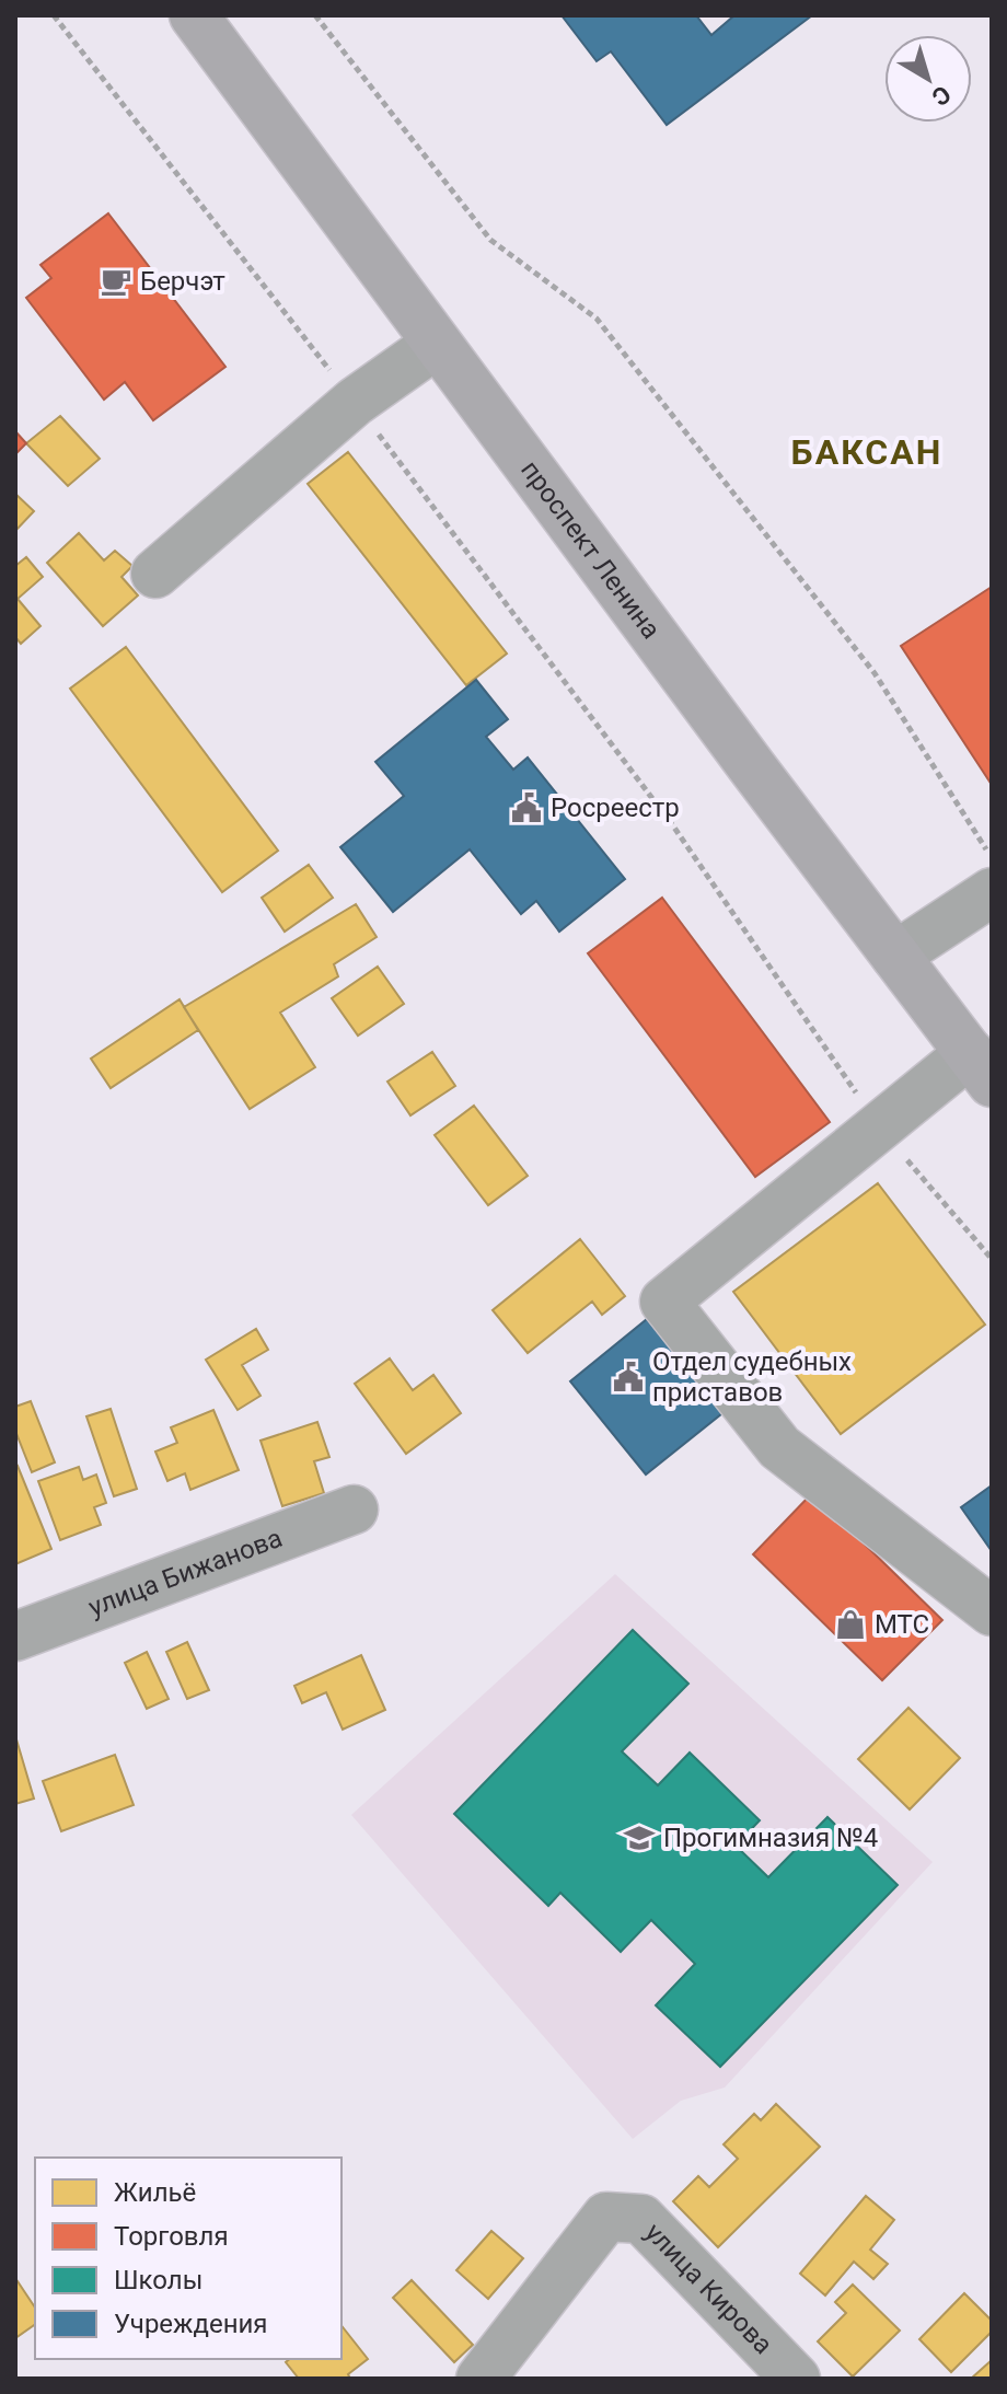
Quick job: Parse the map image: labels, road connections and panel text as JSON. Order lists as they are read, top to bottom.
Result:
{
  "streets": {
    "main road": ["проспект Ленина"],
    "street": ["улица Бижанова", "улица Кирова"]
  },
  "districts": ["БАКСАН"],
  "places": {
    "cafe": ["Берчэт"],
    "public building": ["Росреестр", "Отдел судебных приставов"],
    "shop": ["МТС"],
    "school or university": ["Прогимназия №4"]
  },
  "legend": [
    "Жильё",
    "Торговля",
    "Школы",
    "Учреждения"
  ],
  "north": "bottom right"
}
